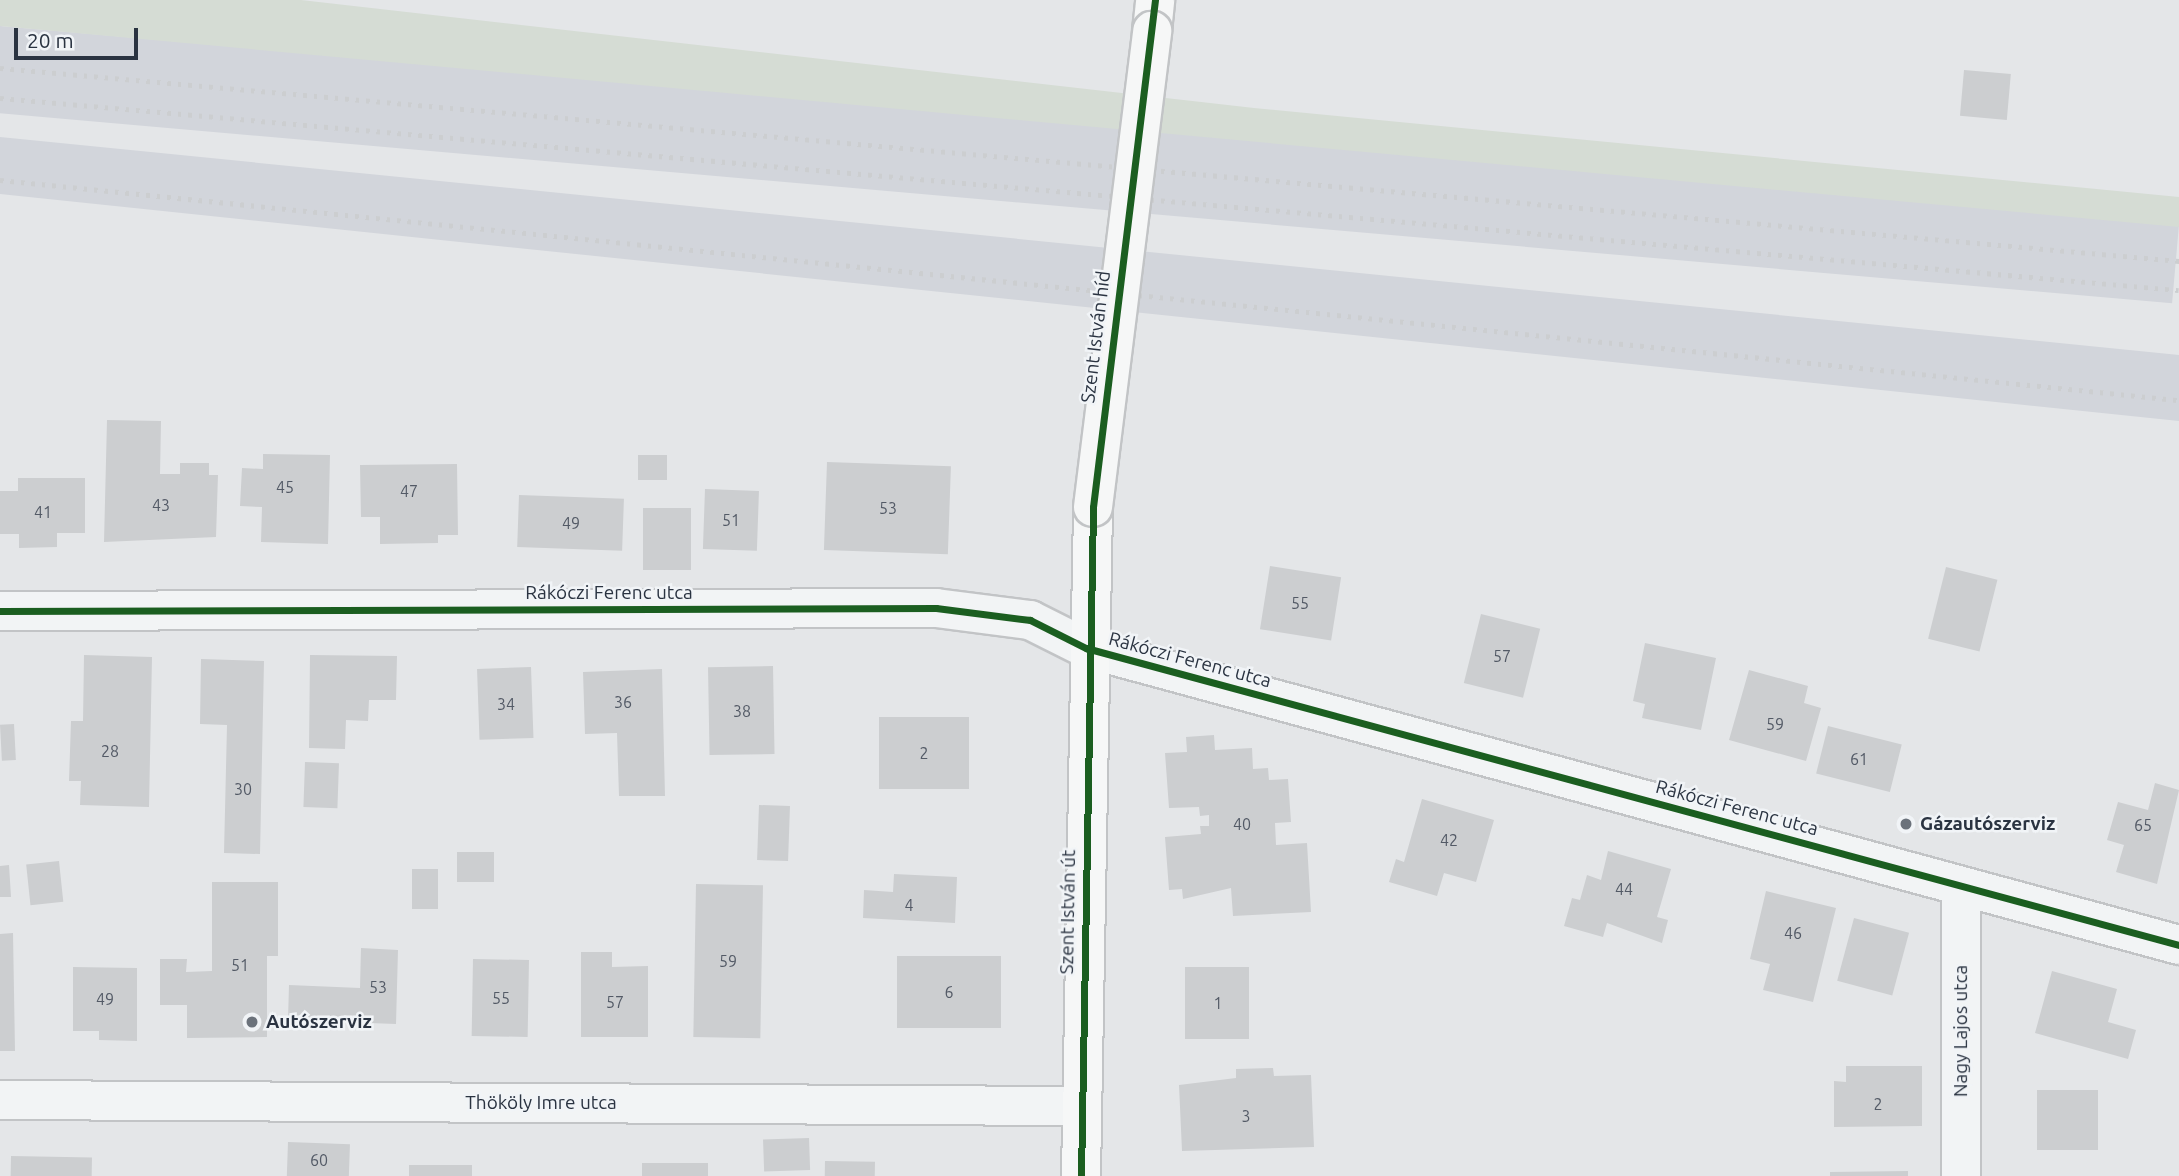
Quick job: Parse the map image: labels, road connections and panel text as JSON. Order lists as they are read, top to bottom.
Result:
{
  "streets": {
    "street": [
      "Szent István híd",
      "Rákóczi Ferenc utca",
      "Szent István út",
      "Nagy Lajos utca",
      "Thököly Imre utca"
    ]
  },
  "crossings": [
    ["Szent István híd", "Rákóczi Ferenc utca"],
    ["Szent István híd", "Szent István út"],
    ["Rákóczi Ferenc utca", "Szent István út"],
    ["Rákóczi Ferenc utca", "Nagy Lajos utca"],
    ["Szent István út", "Thököly Imre utca"]
  ],
  "places": ["Gázautószerviz", "Autószerviz"],
  "house_numbers": [
    "45",
    "47",
    "43",
    "53",
    "41",
    "51",
    "49",
    "55",
    "57",
    "36",
    "34",
    "38",
    "59",
    "28",
    "2",
    "61",
    "30",
    "40",
    "65",
    "42",
    "44",
    "4",
    "46",
    "59",
    "51",
    "53",
    "6",
    "55",
    "49",
    "57",
    "1",
    "2",
    "3",
    "60"
  ],
  "scale_bar": "20 m"
}
